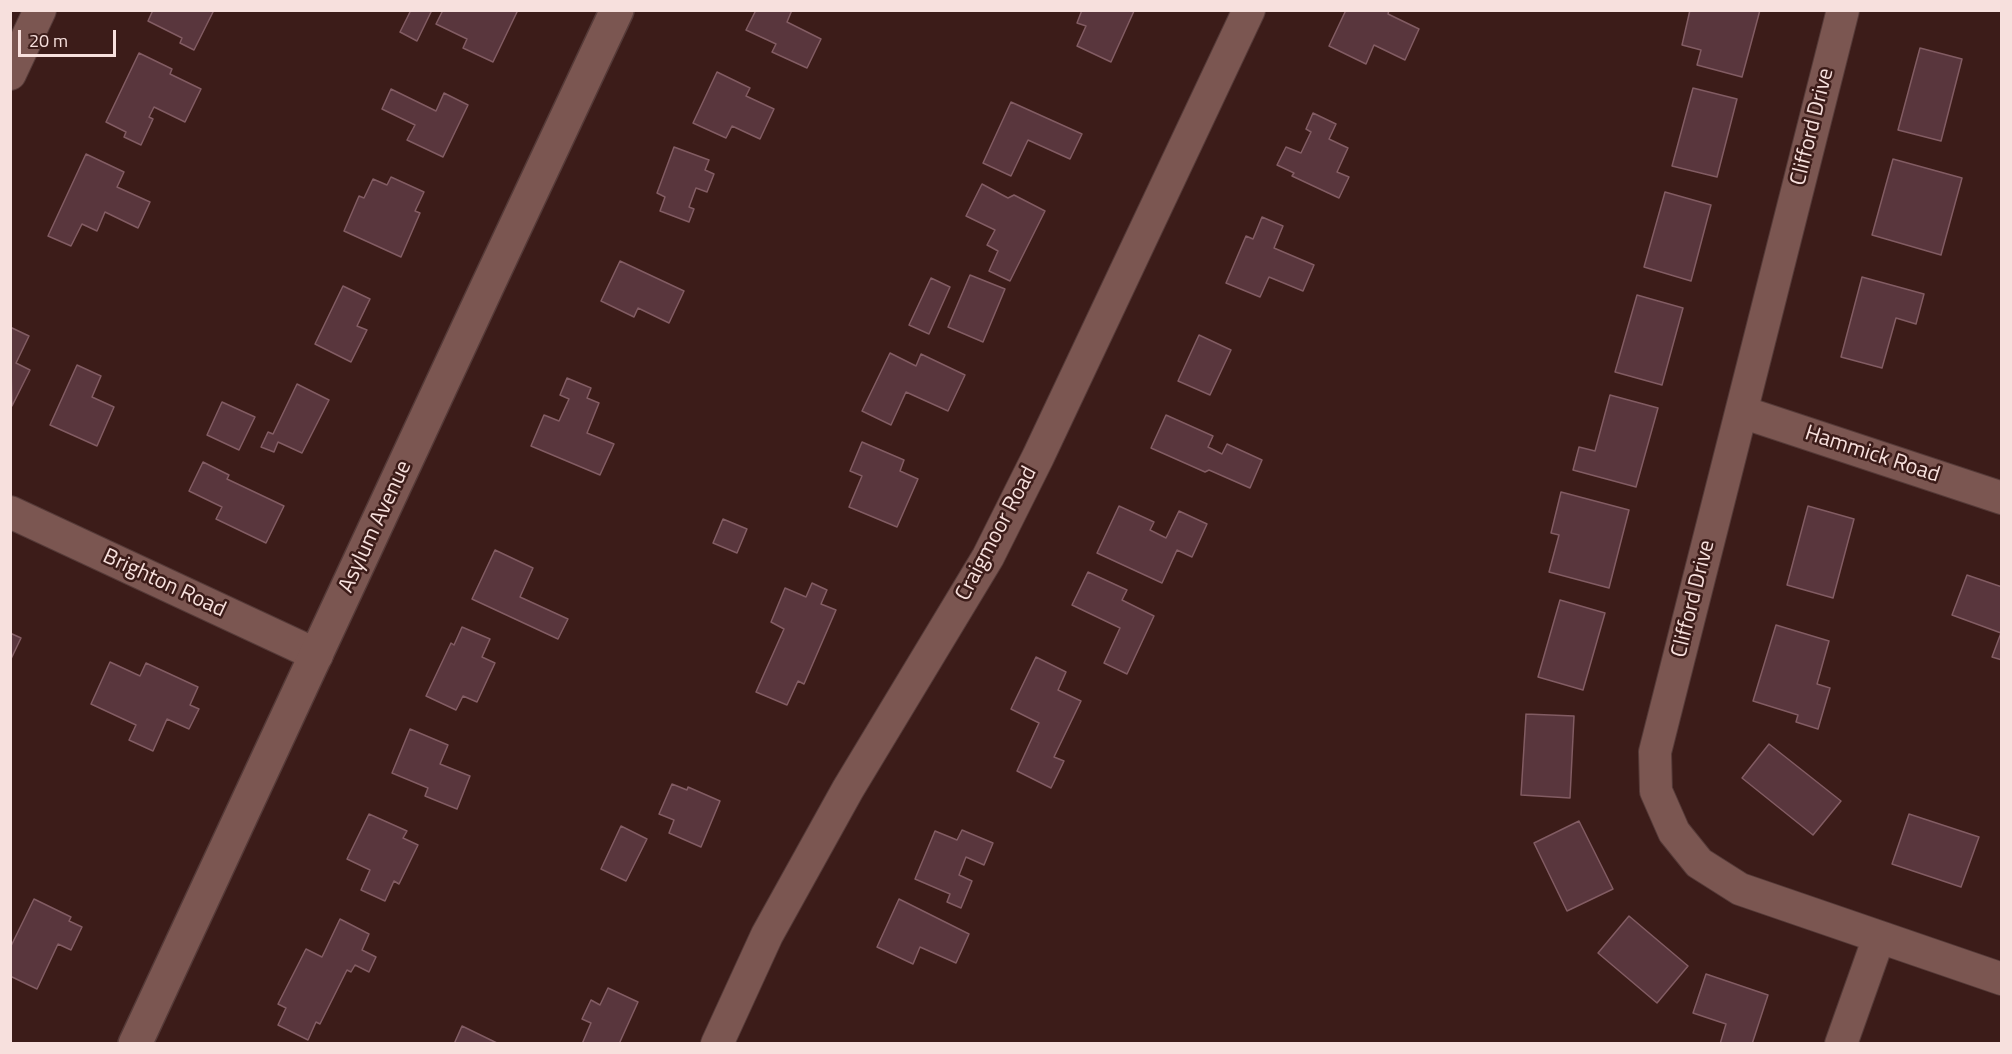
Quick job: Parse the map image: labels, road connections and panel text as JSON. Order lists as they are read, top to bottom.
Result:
{
  "streets": {
    "main road": ["Asylum Avenue"],
    "street": [
      "Clifford Drive",
      "Hammick Road",
      "Craigmoor Road",
      "Brighton Road"
    ]
  },
  "crossings": [
    ["Clifford Drive", "Hammick Road"],
    ["Asylum Avenue", "Brighton Road"]
  ],
  "scale_bar": "20 m"
}
